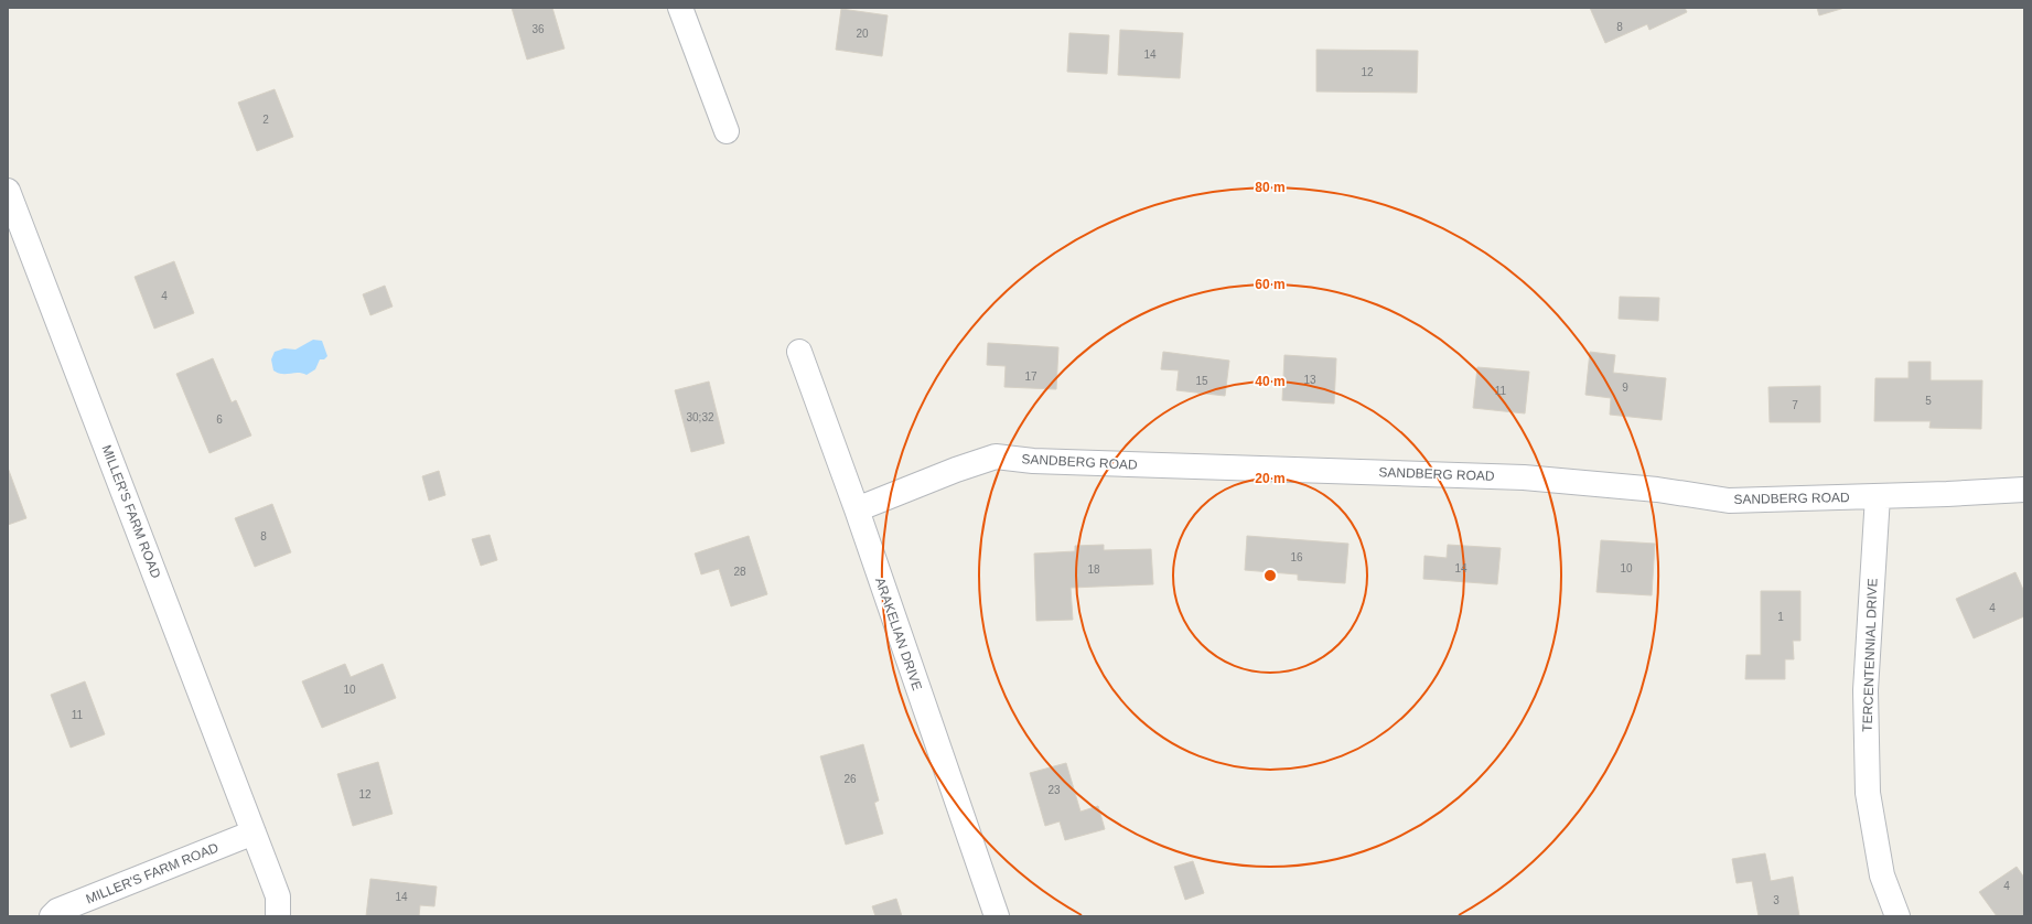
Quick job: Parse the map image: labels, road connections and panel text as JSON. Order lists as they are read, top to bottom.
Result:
{
  "streets": {
    "street": [
      "SANDBERG ROAD",
      "MILLER'S FARM ROAD",
      "ARAKELIAN DRIVE",
      "TERCENTENNIAL DRIVE"
    ]
  },
  "crossings": [
    ["SANDBERG ROAD", "ARAKELIAN DRIVE"],
    ["SANDBERG ROAD", "TERCENTENNIAL DRIVE"]
  ],
  "house_numbers": [
    "8",
    "36",
    "20",
    "14",
    "12",
    "2",
    "4",
    "17",
    "13",
    "15",
    "9",
    "11",
    "5",
    "7",
    "30;32",
    "6",
    "8",
    "16",
    "14",
    "10",
    "18",
    "28",
    "4",
    "1",
    "10",
    "11",
    "26",
    "23",
    "12",
    "4",
    "14",
    "3"
  ],
  "rings": [
    "80 m",
    "60 m",
    "40 m",
    "20 m"
  ]
}
